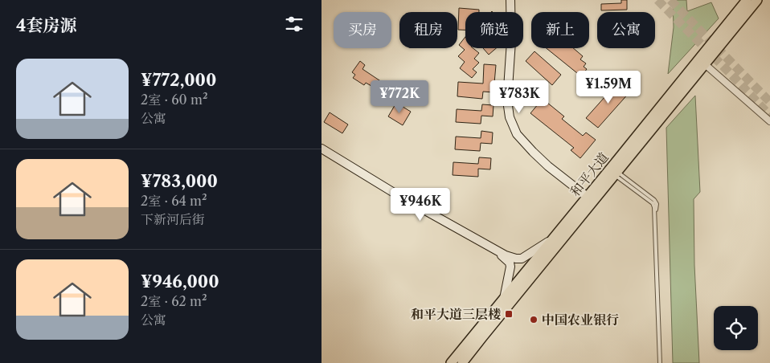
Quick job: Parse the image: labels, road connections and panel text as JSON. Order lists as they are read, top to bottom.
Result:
{
  "streets": {
    "main road": ["和平大道"]
  },
  "places": {
    "transit": ["和平大道三层楼"],
    "other": ["中国农业银行"]
  },
  "page": {
    "heading": "4套房源",
    "chip": [
      "买房",
      "租房",
      "筛选",
      "新上",
      "公寓"
    ],
    "list": [
      {
        "name": "¥772,000",
        "note": "2室 · 60 m² · 公寓"
      },
      {
        "name": "¥783,000",
        "note": "2室 · 64 m² · 下新河后街"
      },
      {
        "name": "¥946,000",
        "note": "2室 · 62 m² · 公寓"
      }
    ],
    "price": [
      "¥1.59M",
      "¥772K",
      "¥783K",
      "¥946K"
    ]
  }
}
